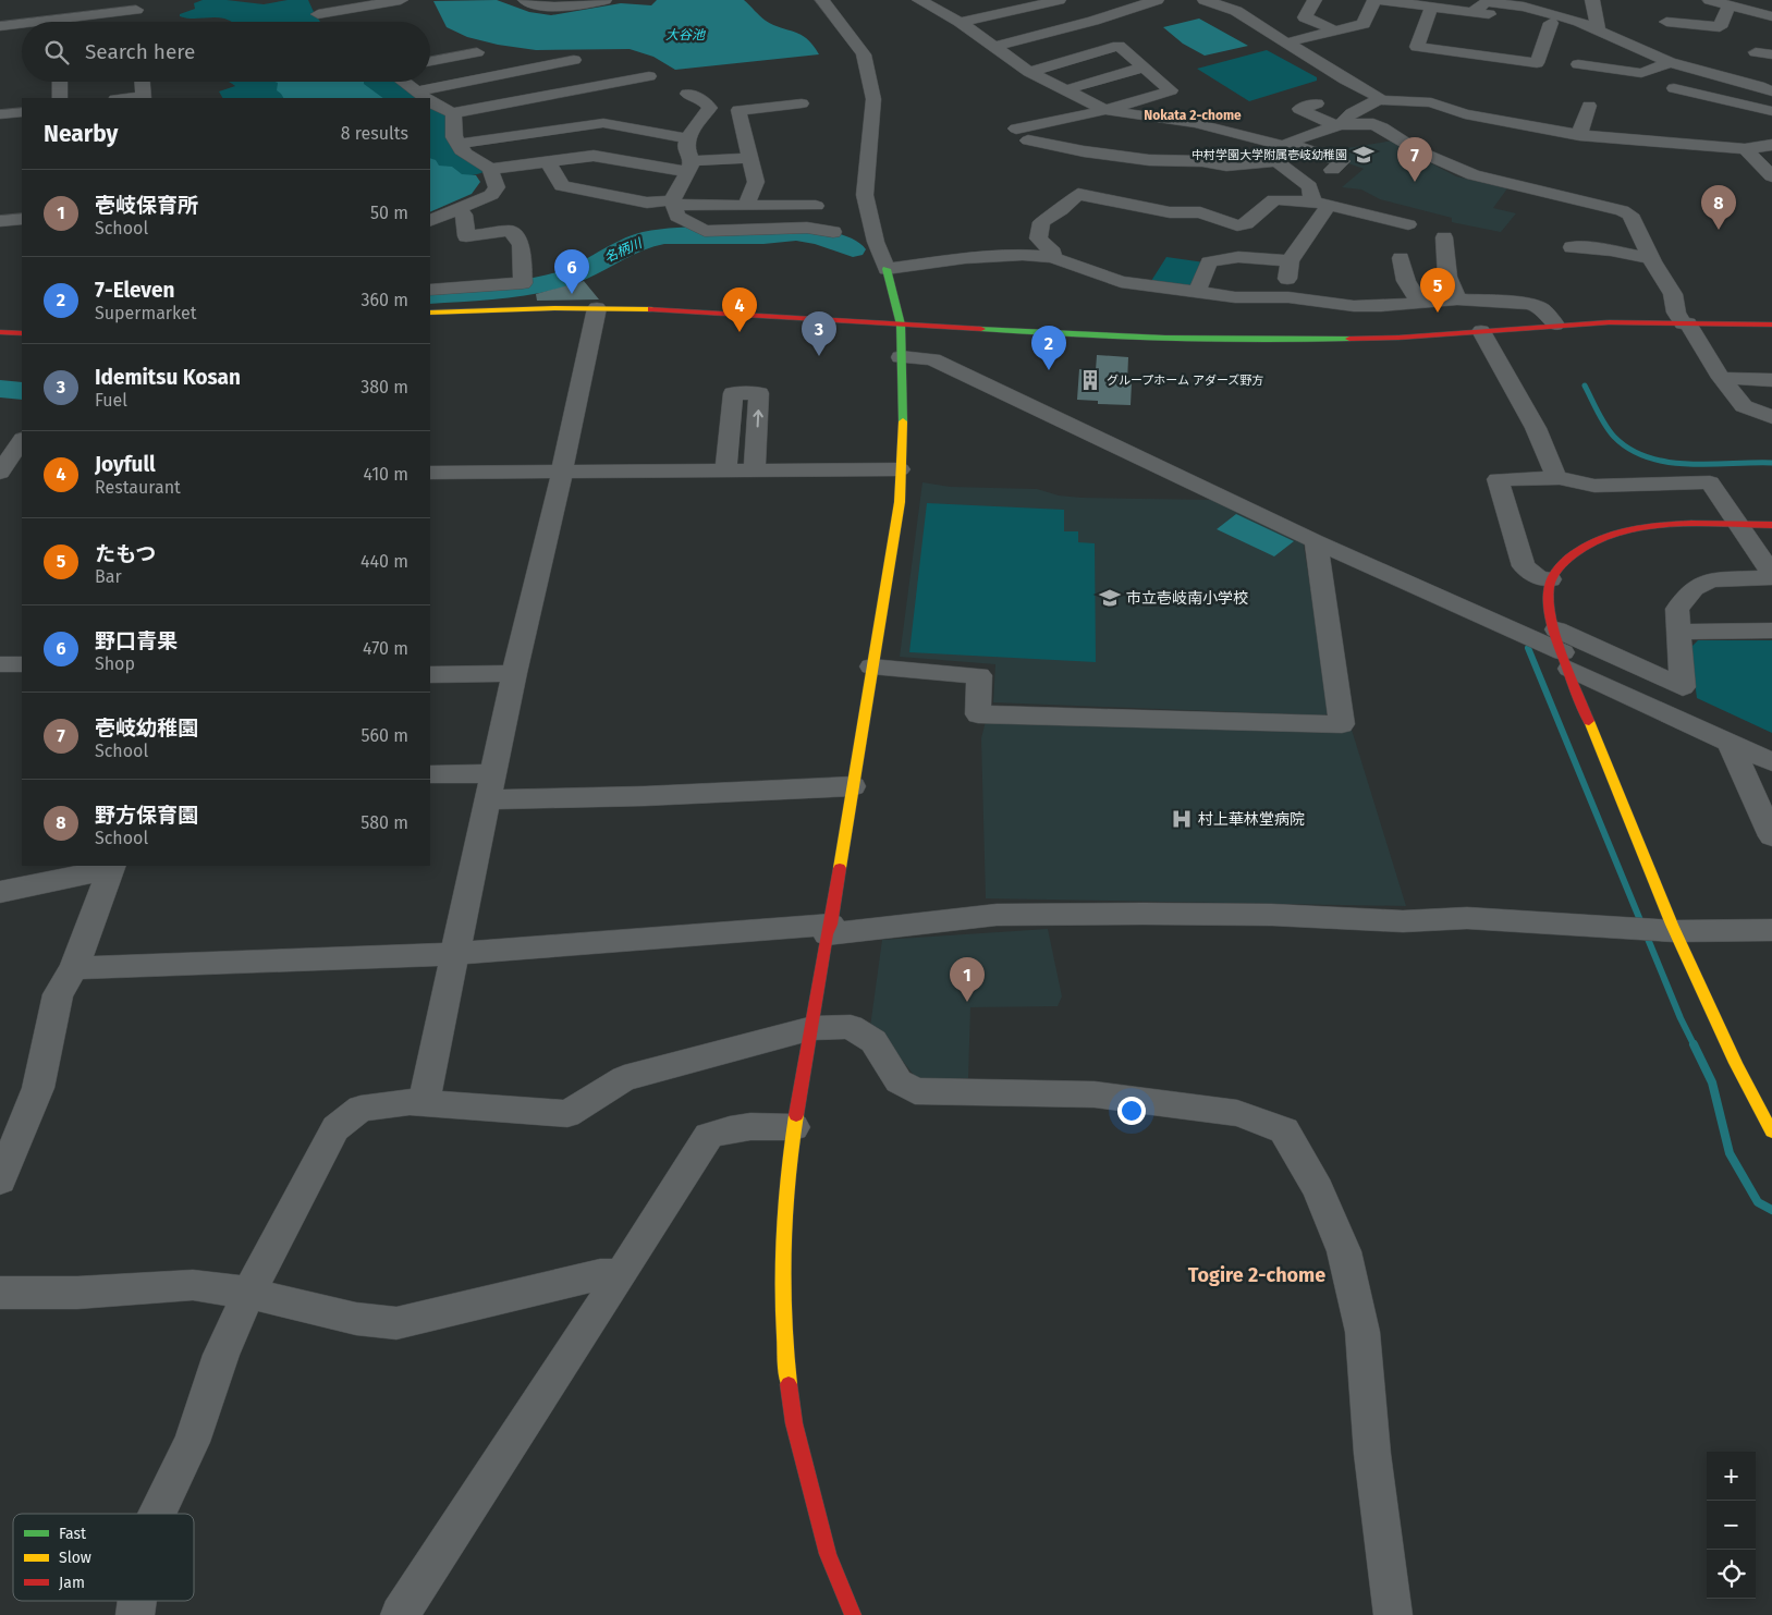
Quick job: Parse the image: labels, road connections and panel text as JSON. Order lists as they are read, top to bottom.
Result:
{
  "districts": ["Nokata 2-chome", "Togire 2-chome"],
  "water": ["大谷池", "名柄川"],
  "places": {
    "school or university": ["中村学園大学附属壱岐幼稚園", "市立壱岐南小学校"],
    "building": ["グループホーム アダーズ野方"],
    "hospital": ["村上華林堂病院"]
  },
  "legend": ["Fast", "Slow", "Jam"],
  "page": {
    "search": "Search here",
    "heading": ["Nearby", "8 results"],
    "pins": [
      "7",
      "8",
      "6",
      "5",
      "4",
      "3",
      "2",
      "1"
    ],
    "list": [
      {
        "mark": "1",
        "name": "壱岐保育所",
        "note": "School",
        "value": "50 m"
      },
      {
        "mark": "2",
        "name": "7-Eleven",
        "note": "Supermarket",
        "value": "360 m"
      },
      {
        "mark": "3",
        "name": "Idemitsu Kosan",
        "note": "Fuel",
        "value": "380 m"
      },
      {
        "mark": "4",
        "name": "Joyfull",
        "note": "Restaurant",
        "value": "410 m"
      },
      {
        "mark": "5",
        "name": "たもつ",
        "note": "Bar",
        "value": "440 m"
      },
      {
        "mark": "6",
        "name": "野口青果",
        "note": "Shop",
        "value": "470 m"
      },
      {
        "mark": "7",
        "name": "壱岐幼稚園",
        "note": "School",
        "value": "560 m"
      },
      {
        "mark": "8",
        "name": "野方保育園",
        "note": "School",
        "value": "580 m"
      }
    ],
    "map_buttons": ["+", "−"]
  }
}
